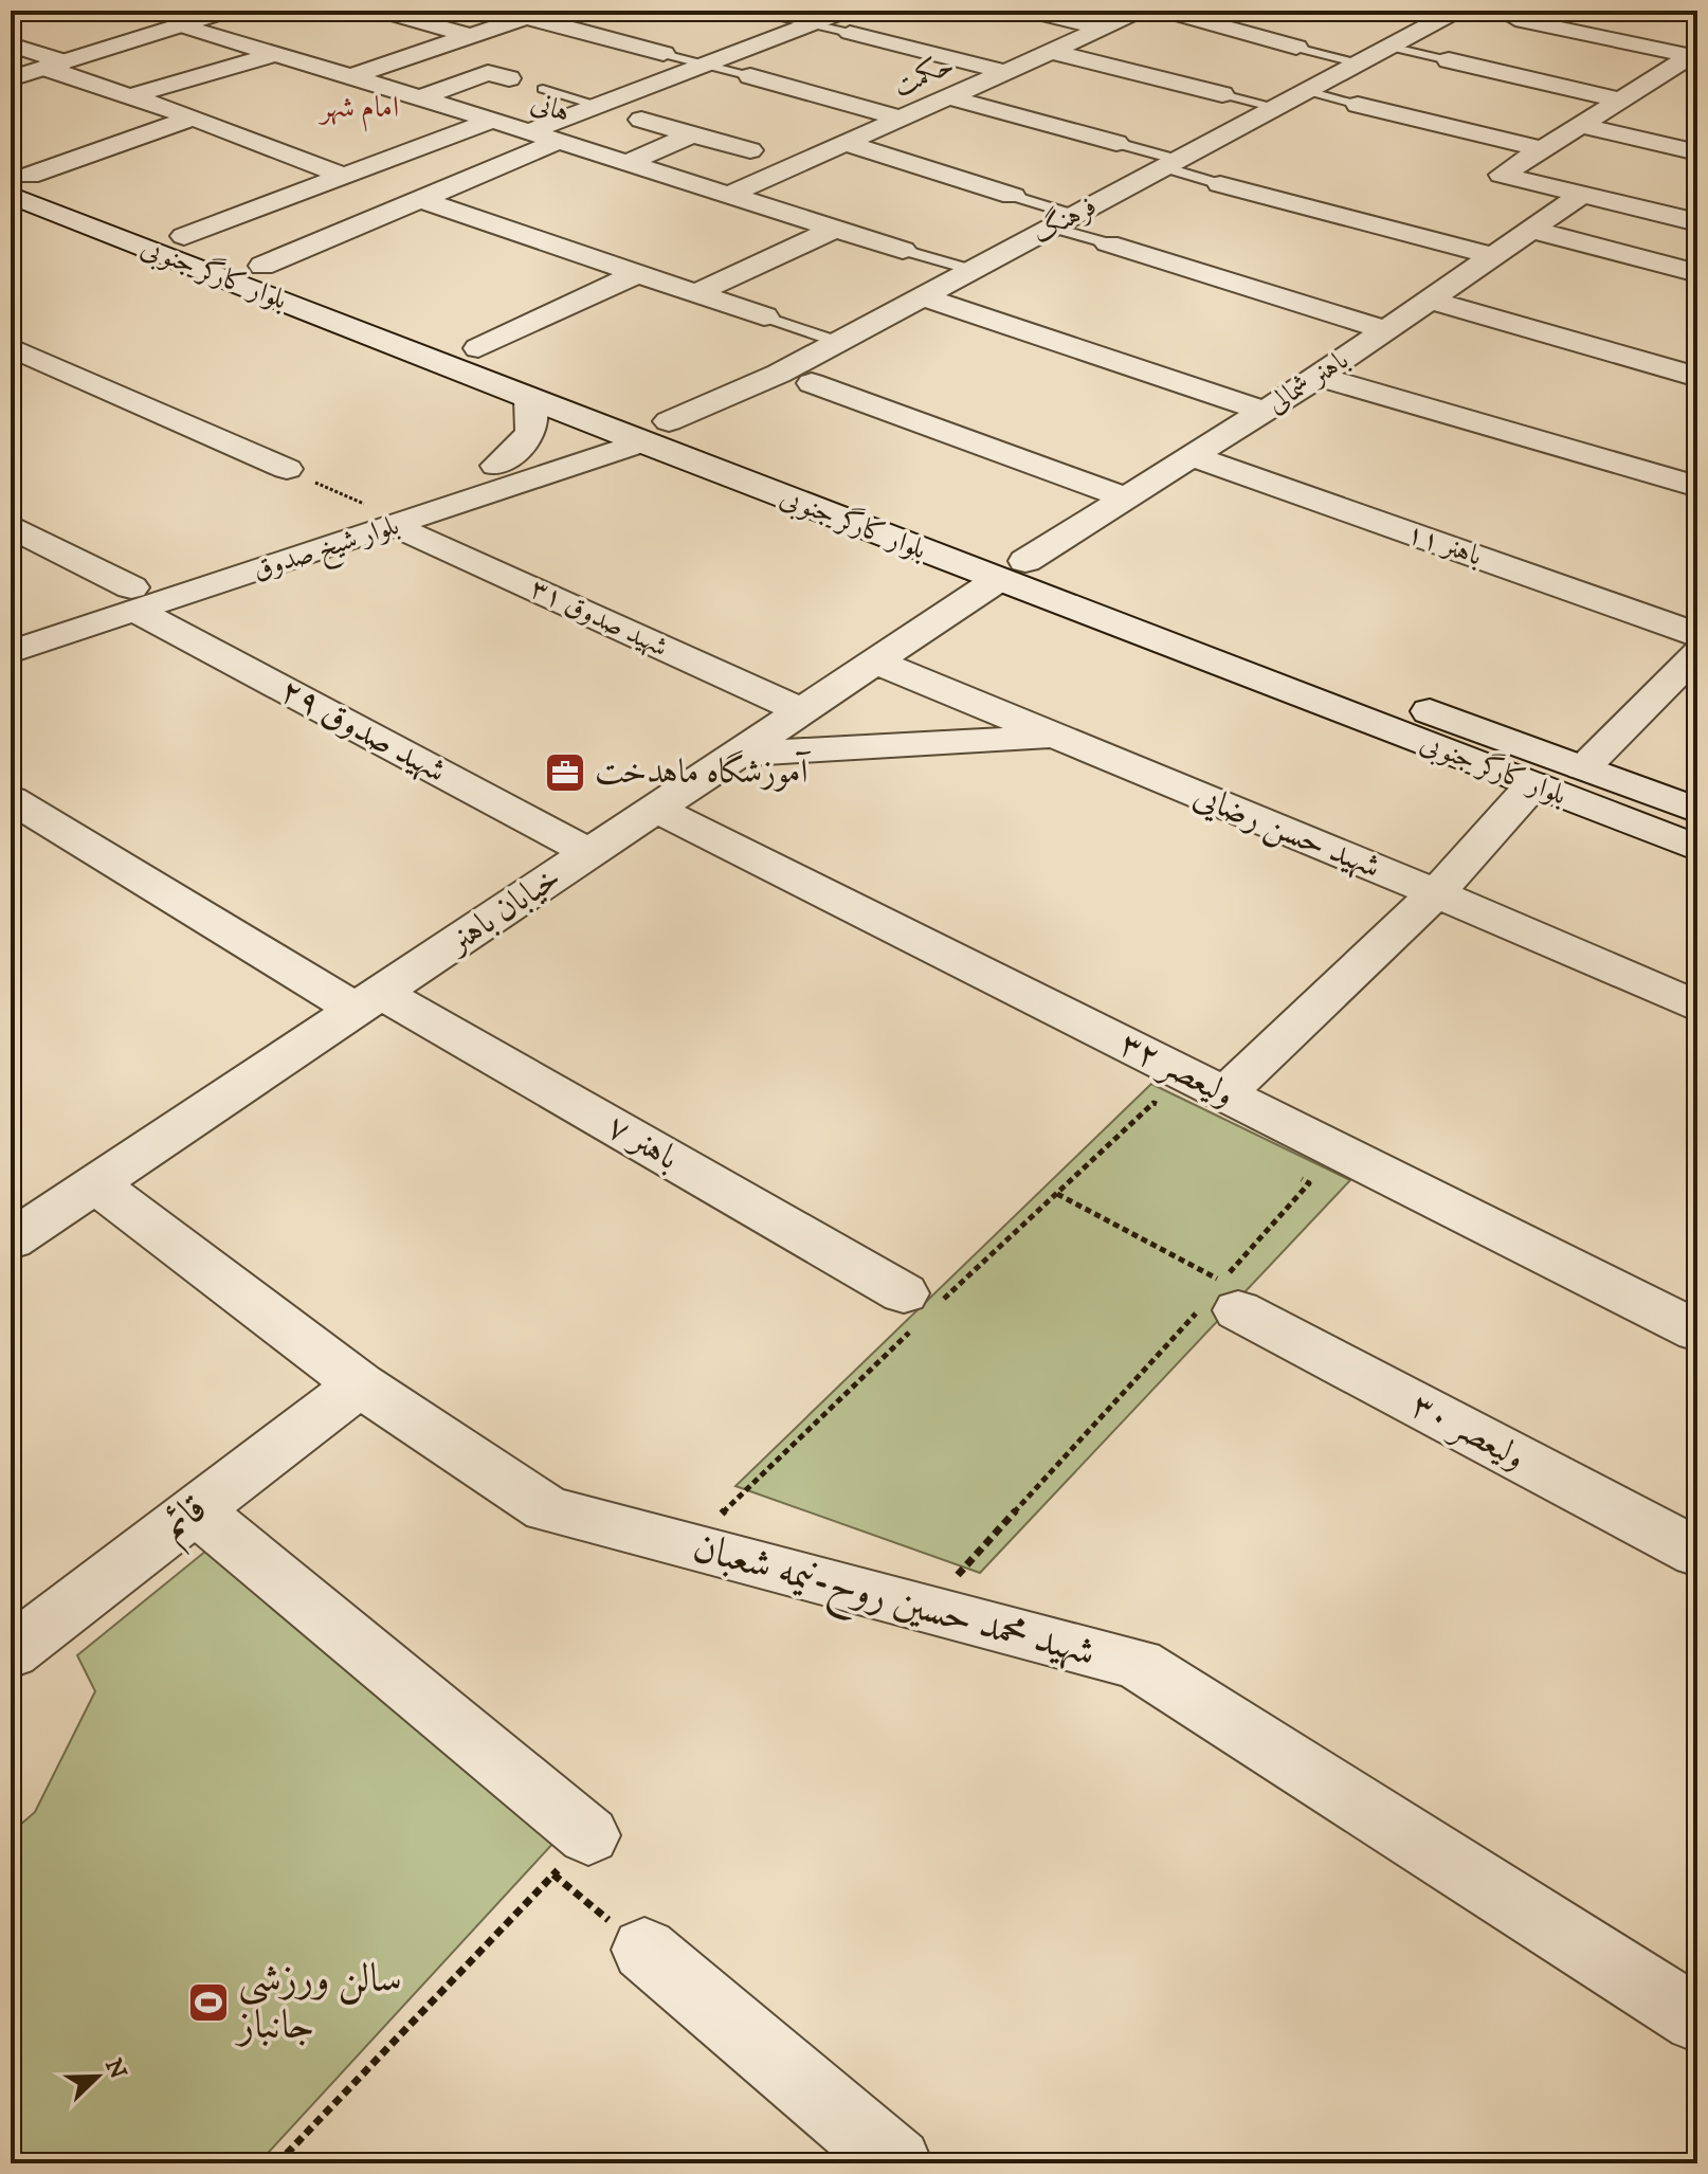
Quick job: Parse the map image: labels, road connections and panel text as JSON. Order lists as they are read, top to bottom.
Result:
{
  "streets": {
    "street": [
      "حکمت",
      "هانی",
      "فرهنگ",
      "بلوار کارگر جنوبی",
      "باهنر شمالی",
      "باهنر ۱۱",
      "بلوار شیخ صدوق",
      "شهید صدوق ۳۱",
      "شهید صدوق ۲۹",
      "شهید حسن رضایی",
      "خیابان باهنر",
      "ولیعصر ۳۲",
      "باهنر ۷",
      "ولیعصر ۳۰",
      "قائم",
      "شهید محمد حسین روح-نیمه شعبان"
    ]
  },
  "crossings": [
    ["حکمت", "هانی"],
    ["فرهنگ", "بلوار کارگر جنوبی"],
    ["فرهنگ", "بلوار شیخ صدوق"],
    ["بلوار کارگر جنوبی", "باهنر شمالی"],
    ["بلوار کارگر جنوبی", "بلوار شیخ صدوق"],
    ["بلوار کارگر جنوبی", "خیابان باهنر"],
    ["باهنر شمالی", "باهنر ۱۱"],
    ["باهنر شمالی", "خیابان باهنر"],
    ["بلوار شیخ صدوق", "شهید صدوق ۳۱"],
    ["بلوار شیخ صدوق", "شهید صدوق ۲۹"],
    ["شهید صدوق ۳۱", "خیابان باهنر"],
    ["شهید صدوق ۲۹", "خیابان باهنر"],
    ["شهید حسن رضایی", "خیابان باهنر"],
    ["خیابان باهنر", "ولیعصر ۳۲"],
    ["خیابان باهنر", "باهنر ۷"],
    ["خیابان باهنر", "شهید محمد حسین روح-نیمه شعبان"],
    ["قائم", "شهید محمد حسین روح-نیمه شعبان"]
  ],
  "districts": ["امام شهر"],
  "places": {
    "office": ["آموزشگاه ماهدخت"],
    "sports": ["سالن ورزشی جانباز"]
  },
  "north": "top right"
}
